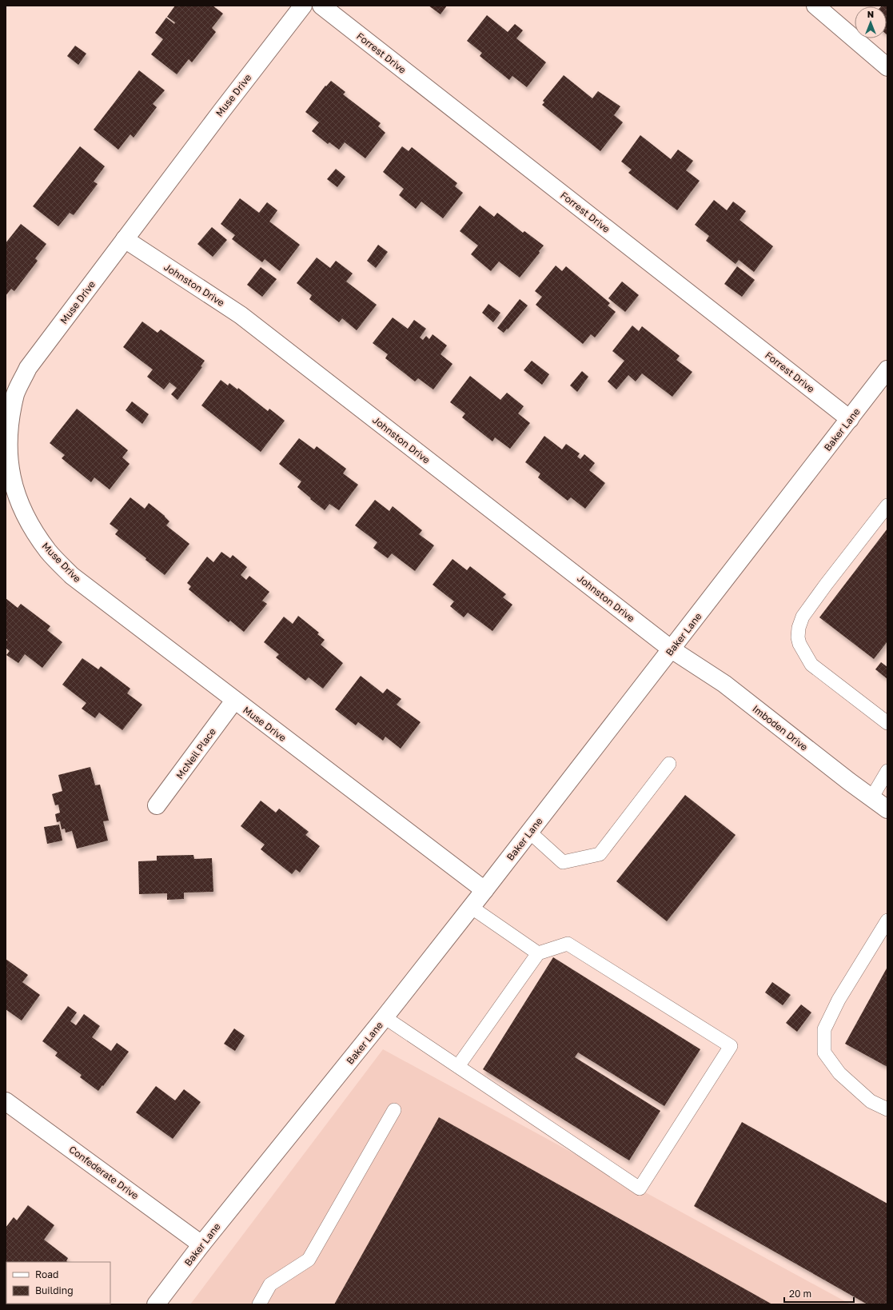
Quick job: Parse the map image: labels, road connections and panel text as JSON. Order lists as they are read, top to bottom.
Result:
{
  "streets": {
    "street": [
      "Forrest Drive",
      "Muse Drive",
      "Johnston Drive",
      "Baker Lane",
      "Imboden Drive",
      "McNeil Place",
      "Confederate Drive"
    ]
  },
  "crossings": [
    ["Forrest Drive", "Baker Lane"],
    ["Muse Drive", "Johnston Drive"],
    ["Muse Drive", "Baker Lane"],
    ["Muse Drive", "McNeil Place"],
    ["Johnston Drive", "Baker Lane"],
    ["Johnston Drive", "Imboden Drive"],
    ["Baker Lane", "Imboden Drive"],
    ["Baker Lane", "Confederate Drive"]
  ],
  "legend": ["Road", "Building"],
  "scale_bar": "20 m",
  "north": "top"
}
